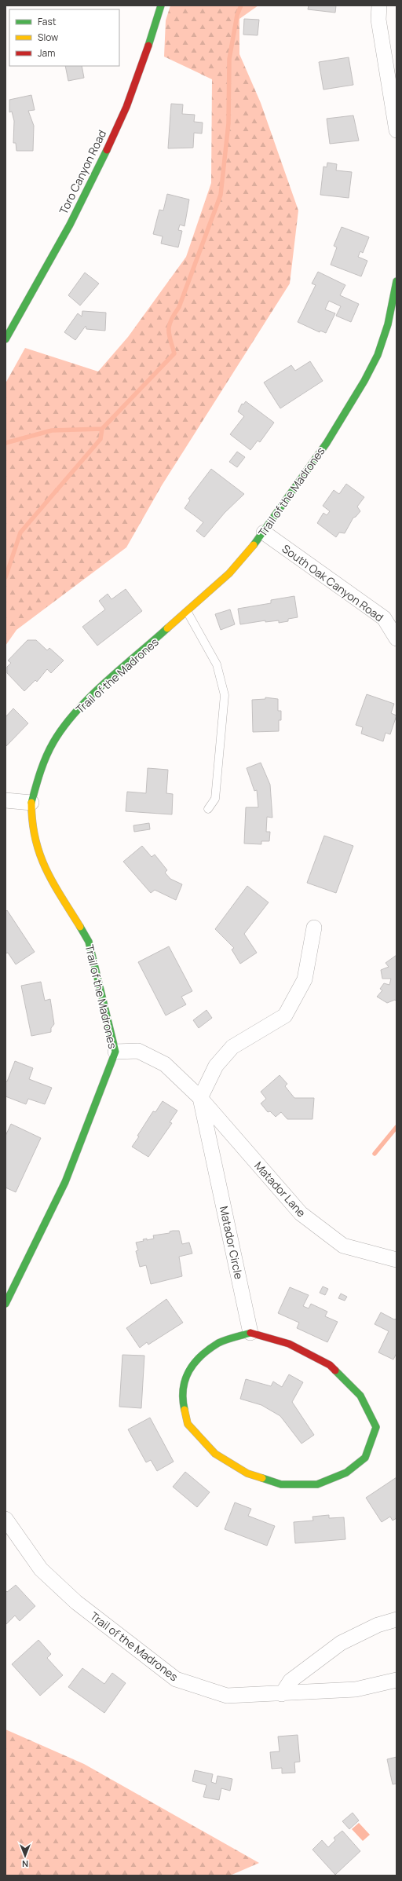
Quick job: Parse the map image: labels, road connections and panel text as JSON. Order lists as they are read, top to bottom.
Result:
{
  "streets": {
    "street": [
      "Toro Canyon Road",
      "Trail of the Madrones",
      "South Oak Canyon Road",
      "Matador Lane",
      "Matador Circle"
    ]
  },
  "crossings": [
    ["Trail of the Madrones", "South Oak Canyon Road"],
    ["Trail of the Madrones", "Matador Lane"],
    ["Matador Lane", "Matador Circle"]
  ],
  "legend": ["Fast", "Slow", "Jam"],
  "north": "bottom"
}
